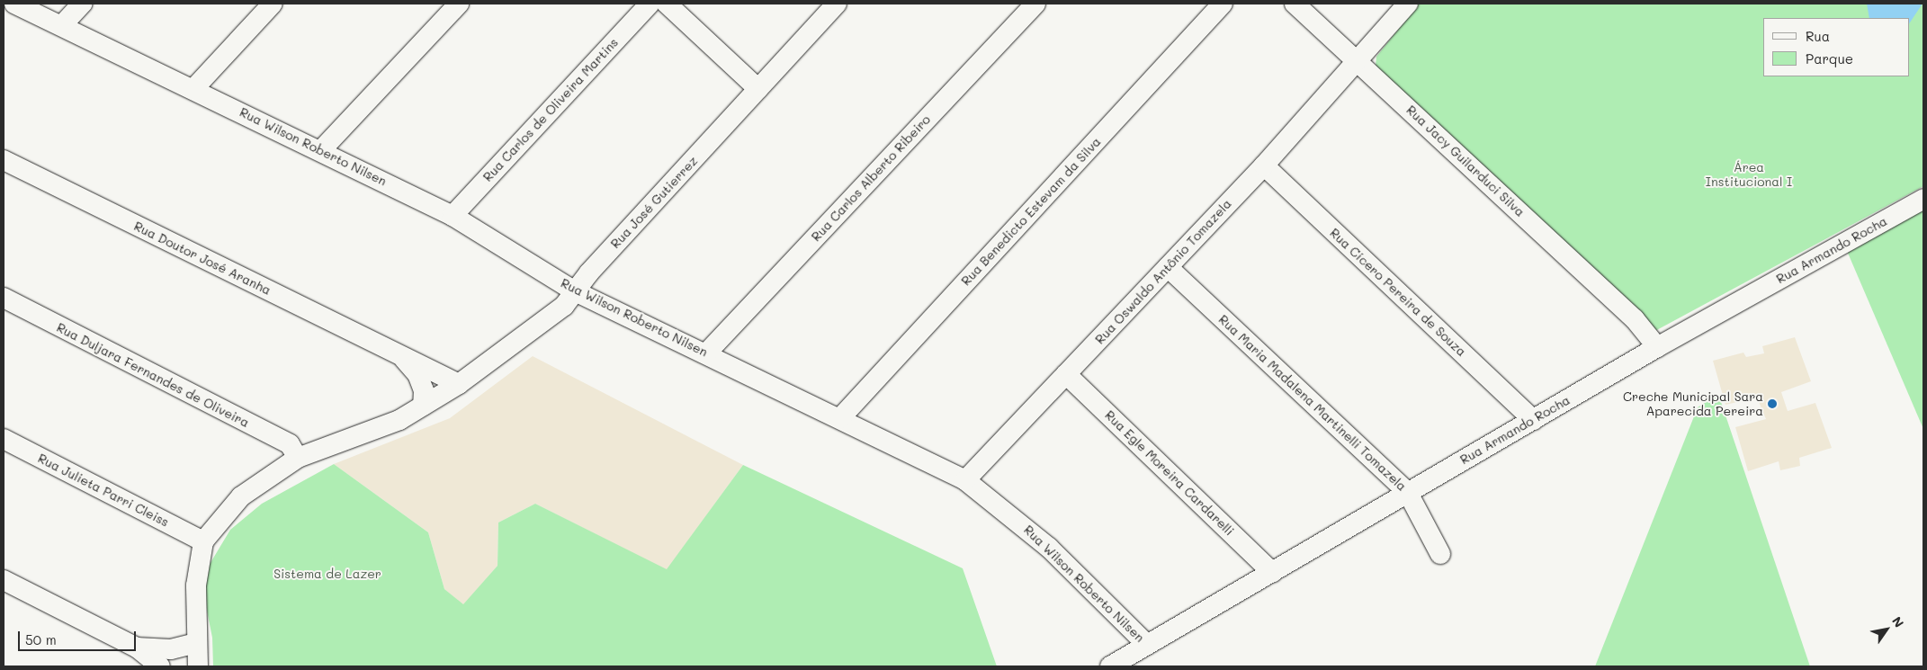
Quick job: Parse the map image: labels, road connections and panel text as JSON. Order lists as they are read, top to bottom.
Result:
{
  "streets": {
    "street": [
      "Rua Carlos de Oliveira Martins",
      "Rua Wilson Roberto Nilsen",
      "Rua Jacy Guilarduci Silva",
      "Rua Carlos Alberto Ribeiro",
      "Rua José Gutierrez",
      "Rua Benedicto Estevam da Silva",
      "Rua Armando Rocha",
      "Rua Doutor José Aranha",
      "Rua Oswaldo Antônio Tomazela",
      "Rua Cícero Pereira de Souza",
      "Rua Duljara Fernandes de Oliveira",
      "Rua Maria Madalena Martinelli Tomazela",
      "Rua Egle Moreira Cardarelli",
      "Rua Julieta Parri Cleiss"
    ]
  },
  "crossings": [
    ["Rua Carlos de Oliveira Martins", "Rua Wilson Roberto Nilsen"],
    ["Rua Wilson Roberto Nilsen", "Rua Carlos Alberto Ribeiro"],
    ["Rua Wilson Roberto Nilsen", "Rua José Gutierrez"],
    ["Rua Wilson Roberto Nilsen", "Rua Benedicto Estevam da Silva"],
    ["Rua Wilson Roberto Nilsen", "Rua Armando Rocha"],
    ["Rua Wilson Roberto Nilsen", "Rua Oswaldo Antônio Tomazela"],
    ["Rua Jacy Guilarduci Silva", "Rua Armando Rocha"],
    ["Rua Jacy Guilarduci Silva", "Rua Oswaldo Antônio Tomazela"],
    ["Rua José Gutierrez", "Rua Doutor José Aranha"],
    ["Rua José Gutierrez", "Rua Duljara Fernandes de Oliveira"],
    ["Rua José Gutierrez", "Rua Julieta Parri Cleiss"],
    ["Rua Armando Rocha", "Rua Cícero Pereira de Souza"],
    ["Rua Armando Rocha", "Rua Maria Madalena Martinelli Tomazela"],
    ["Rua Armando Rocha", "Rua Egle Moreira Cardarelli"],
    ["Rua Oswaldo Antônio Tomazela", "Rua Cícero Pereira de Souza"],
    ["Rua Oswaldo Antônio Tomazela", "Rua Maria Madalena Martinelli Tomazela"],
    ["Rua Oswaldo Antônio Tomazela", "Rua Egle Moreira Cardarelli"]
  ],
  "parks": ["Área Institucional I", "Sistema de Lazer"],
  "places": ["Creche Municipal Sara Aparecida Pereira"],
  "legend": ["Rua", "Parque"],
  "scale_bar": "50 m",
  "north": "top right"
}
